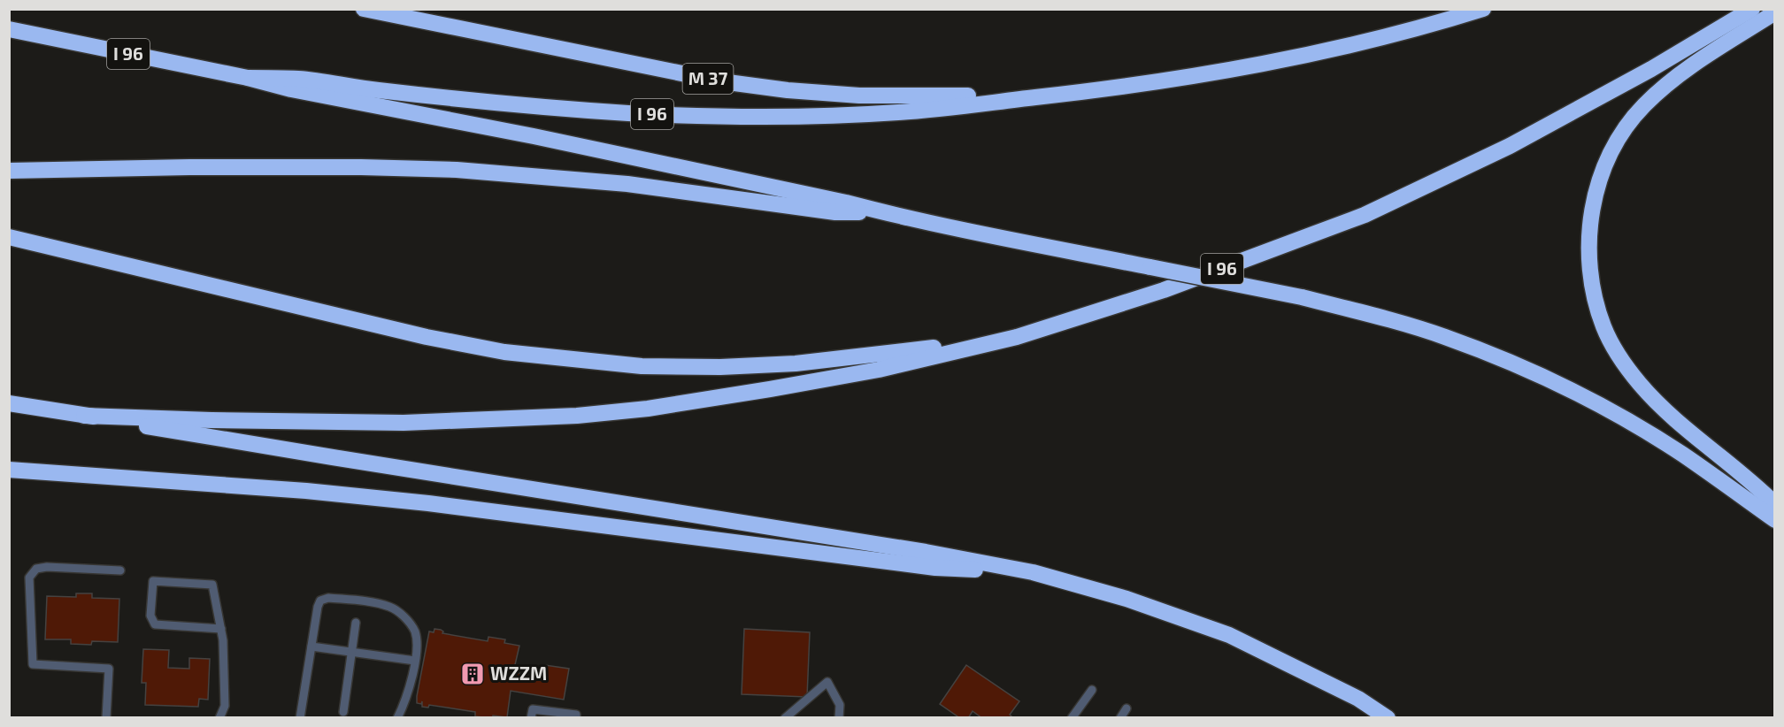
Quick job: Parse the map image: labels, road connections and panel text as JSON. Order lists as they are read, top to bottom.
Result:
{
  "streets": {
    "highway": ["I 96", "M 37"]
  },
  "crossings": [
    ["I 96", "M 37"]
  ],
  "places": {
    "building": ["WZZM"]
  }
}
